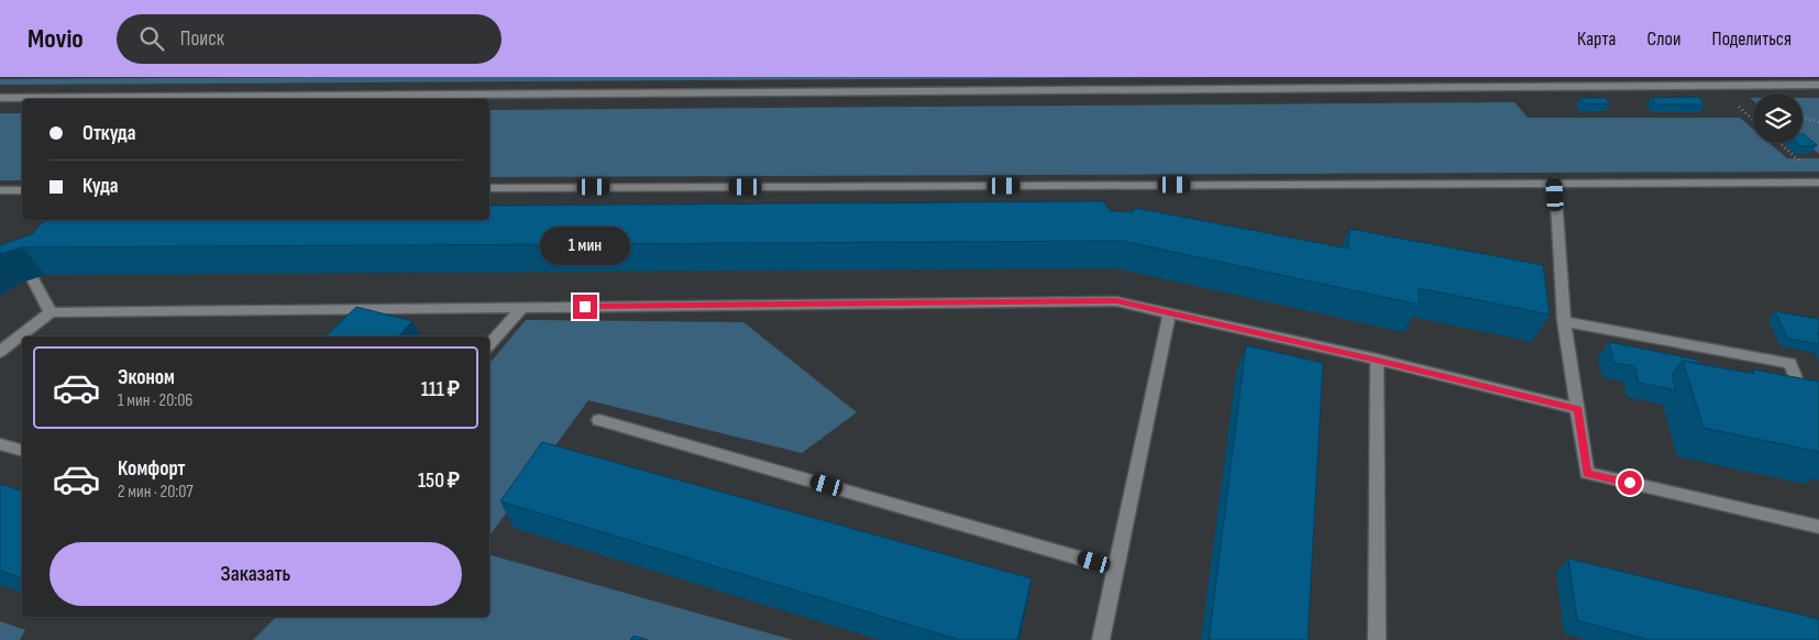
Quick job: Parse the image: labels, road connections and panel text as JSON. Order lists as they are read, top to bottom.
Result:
{
  "page": {
    "header": "Movio",
    "search": "Поиск",
    "nav": ["Карта", "Слои", "Поделиться"],
    "banner": ["Откуда", "Куда"],
    "bubble": "1 мин",
    "list": [
      {
        "name": "Эконом",
        "note": "1 мин · 20:06",
        "value": "111 ₽"
      },
      {
        "name": "Комфорт",
        "note": "2 мин · 20:07",
        "value": "150 ₽"
      }
    ],
    "buttons": "Заказать"
  }
}
